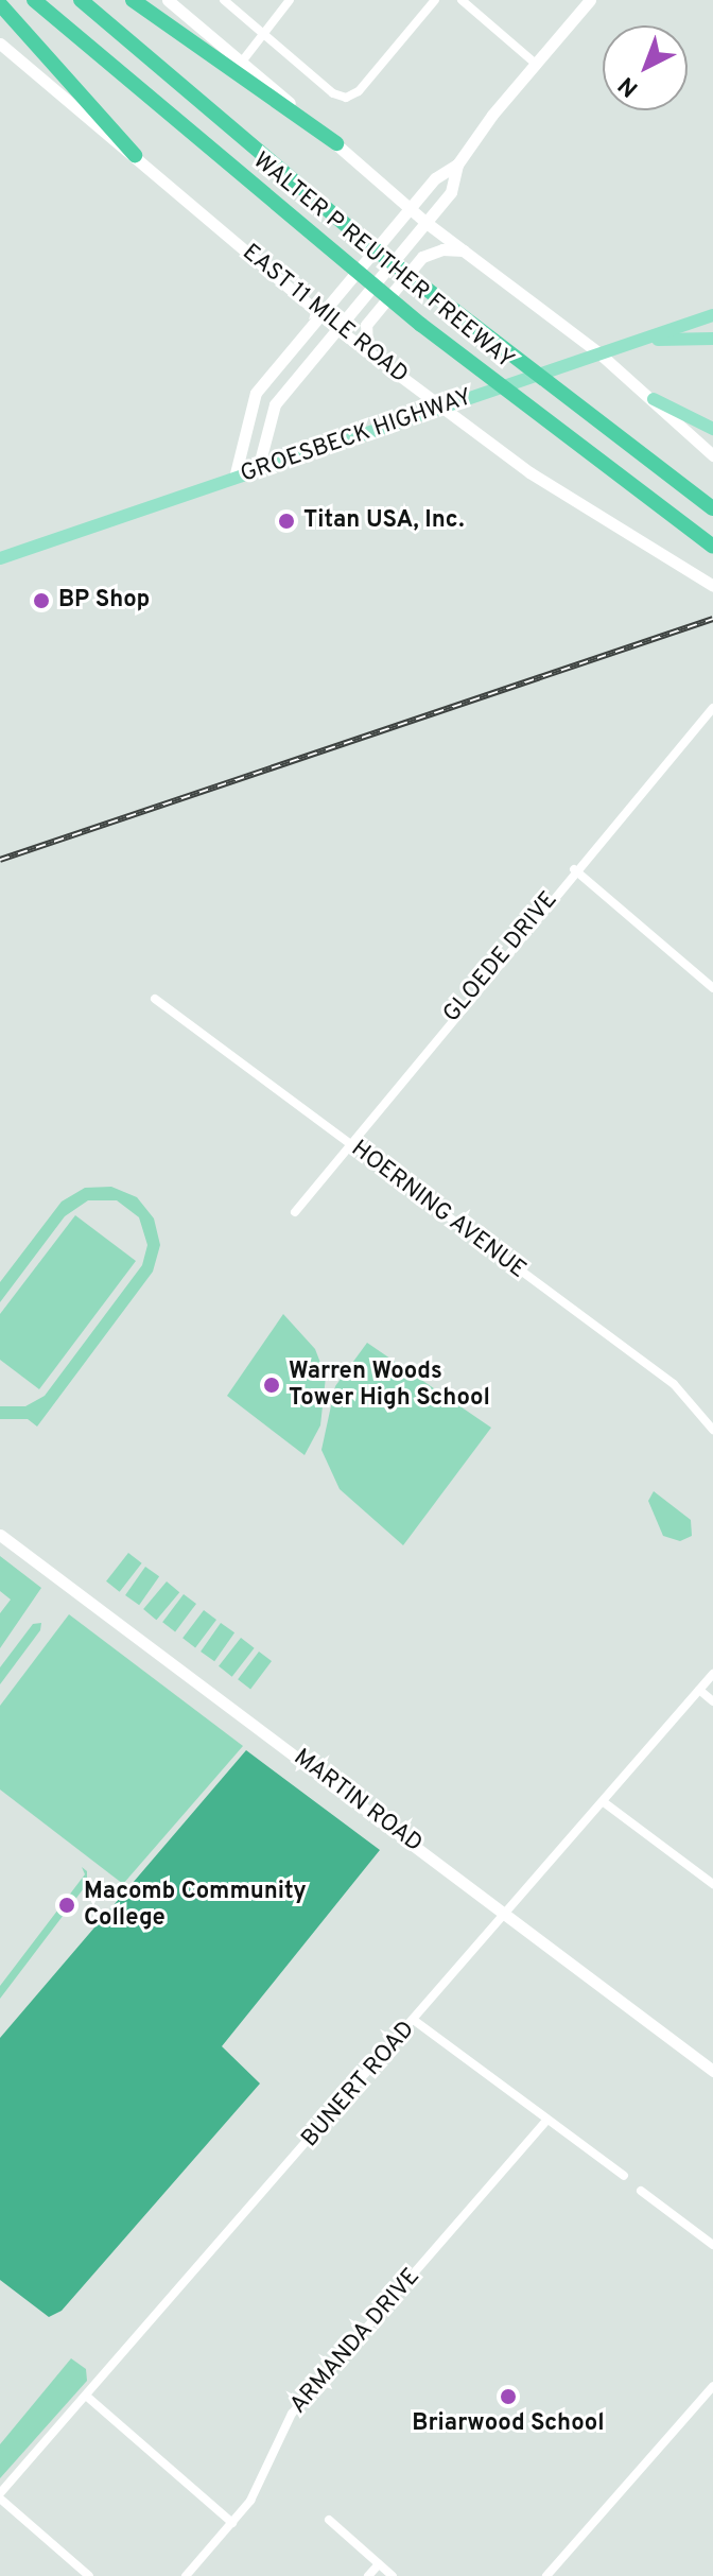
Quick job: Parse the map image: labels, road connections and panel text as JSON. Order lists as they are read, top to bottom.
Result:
{
  "streets": {
    "highway": ["WALTER P REUTHER FREEWAY"],
    "main road": ["EAST 11 MILE ROAD", "GROESBECK HIGHWAY", "MARTIN ROAD"],
    "street": [
      "GLOEDE DRIVE",
      "HOERNING AVENUE",
      "BUNERT ROAD",
      "ARMANDA DRIVE"
    ]
  },
  "crossings": [
    ["EAST 11 MILE ROAD", "GROESBECK HIGHWAY"],
    ["GLOEDE DRIVE", "HOERNING AVENUE"],
    ["MARTIN ROAD", "BUNERT ROAD"]
  ],
  "places": [
    "Titan USA, Inc.",
    "BP Shop",
    "Warren Woods Tower High School",
    "Macomb Community College",
    "Briarwood School"
  ],
  "north": "bottom left"
}
